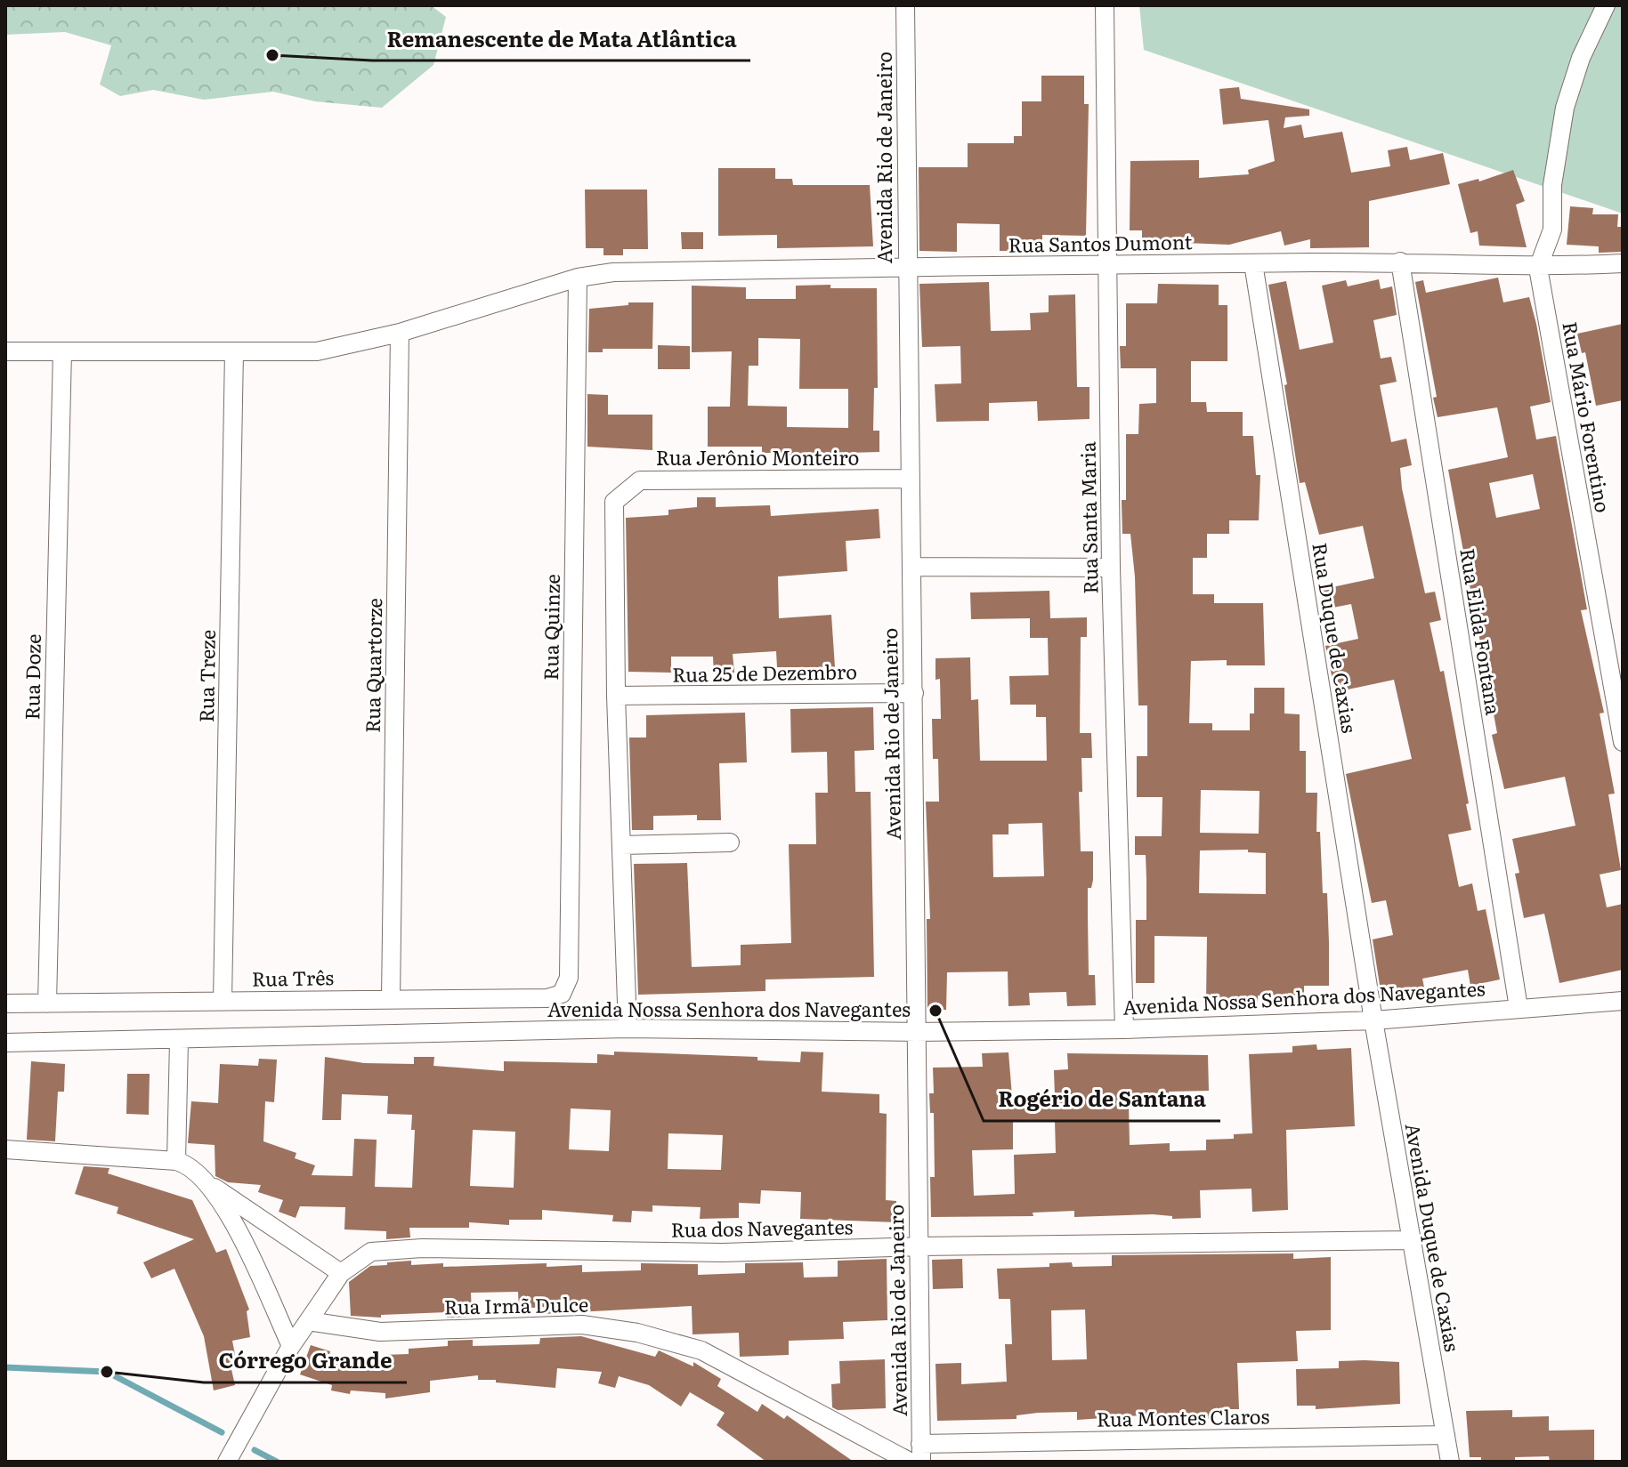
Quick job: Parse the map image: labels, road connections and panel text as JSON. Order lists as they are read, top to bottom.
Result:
{
  "streets": {
    "street": [
      "Avenida Rio de Janeiro",
      "Rua Santos Dumont",
      "Rua Mário Forentino",
      "Rua Jerônio Monteiro",
      "Rua Santa Maria",
      "Rua Quinze",
      "Rua Elida Fontana",
      "Rua Duque de Caxias",
      "Rua Quartorze",
      "Rua 25 de Dezembro",
      "Rua Treze",
      "Rua Doze",
      "Rua Três",
      "Avenida Nossa Senhora dos Navegantes",
      "Rua dos Navegantes",
      "Avenida Duque de Caxias",
      "Rua Irmã Dulce",
      "Rua Montes Claros"
    ]
  },
  "crossings": [
    ["Avenida Rio de Janeiro", "Rua Santos Dumont"],
    ["Avenida Rio de Janeiro", "Rua Jerônio Monteiro"],
    ["Avenida Rio de Janeiro", "Rua 25 de Dezembro"],
    ["Avenida Rio de Janeiro", "Avenida Nossa Senhora dos Navegantes"],
    ["Avenida Rio de Janeiro", "Rua dos Navegantes"],
    ["Avenida Rio de Janeiro", "Rua Montes Claros"],
    ["Rua Santos Dumont", "Rua Mário Forentino"],
    ["Rua Santos Dumont", "Rua Santa Maria"],
    ["Rua Santos Dumont", "Rua Quinze"],
    ["Rua Santos Dumont", "Rua Elida Fontana"],
    ["Rua Santos Dumont", "Rua Duque de Caxias"],
    ["Rua Santos Dumont", "Rua Quartorze"],
    ["Rua Santos Dumont", "Rua Treze"],
    ["Rua Santos Dumont", "Rua Doze"],
    ["Rua Jerônio Monteiro", "Rua 25 de Dezembro"],
    ["Rua Santa Maria", "Avenida Nossa Senhora dos Navegantes"],
    ["Rua Quinze", "Rua Três"],
    ["Rua Elida Fontana", "Avenida Nossa Senhora dos Navegantes"],
    ["Rua Duque de Caxias", "Avenida Nossa Senhora dos Navegantes"],
    ["Rua Duque de Caxias", "Avenida Duque de Caxias"],
    ["Rua Quartorze", "Rua Três"],
    ["Rua Treze", "Rua Três"],
    ["Rua Doze", "Rua Três"],
    ["Avenida Nossa Senhora dos Navegantes", "Avenida Duque de Caxias"],
    ["Rua dos Navegantes", "Avenida Duque de Caxias"],
    ["Rua dos Navegantes", "Rua Irmã Dulce"],
    ["Avenida Duque de Caxias", "Rua Montes Claros"]
  ],
  "places": ["Remanescente de Mata Atlântica", "Rogério de Santana", "Córrego Grande"]
}
